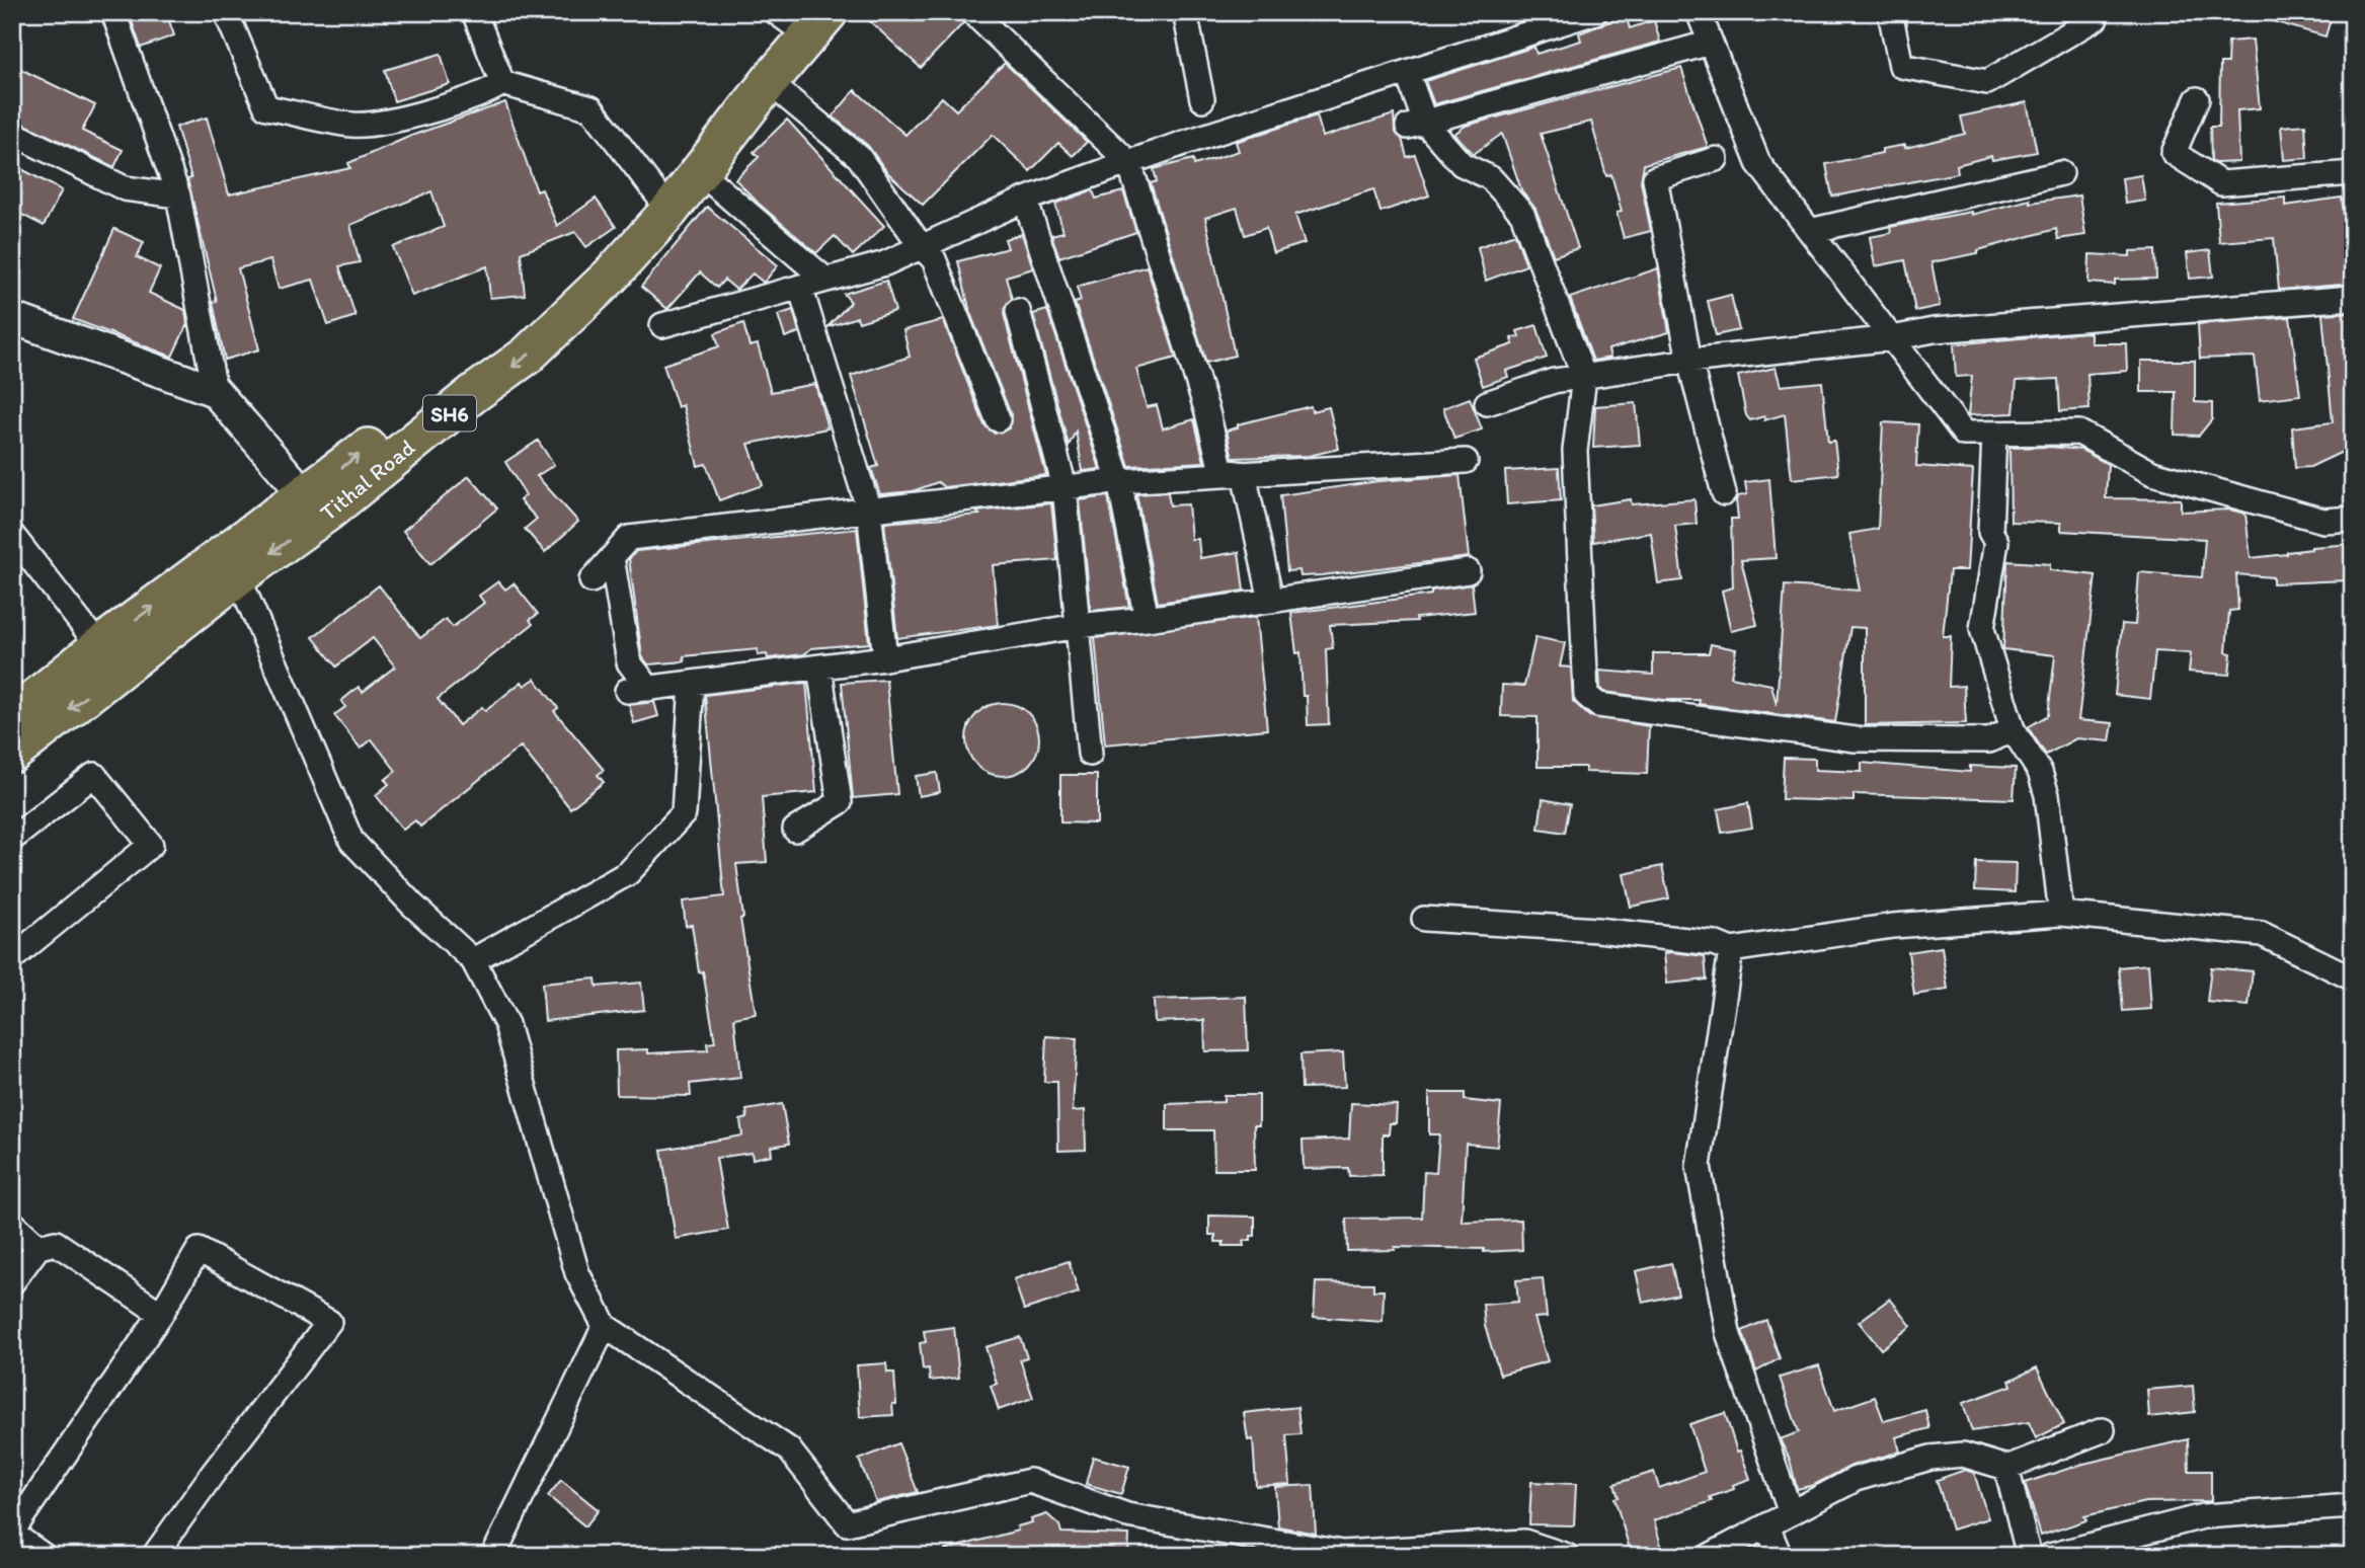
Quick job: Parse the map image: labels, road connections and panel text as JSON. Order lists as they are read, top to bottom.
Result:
{
  "streets": {
    "main road": ["SH6", "Tithal Road"]
  }
}
